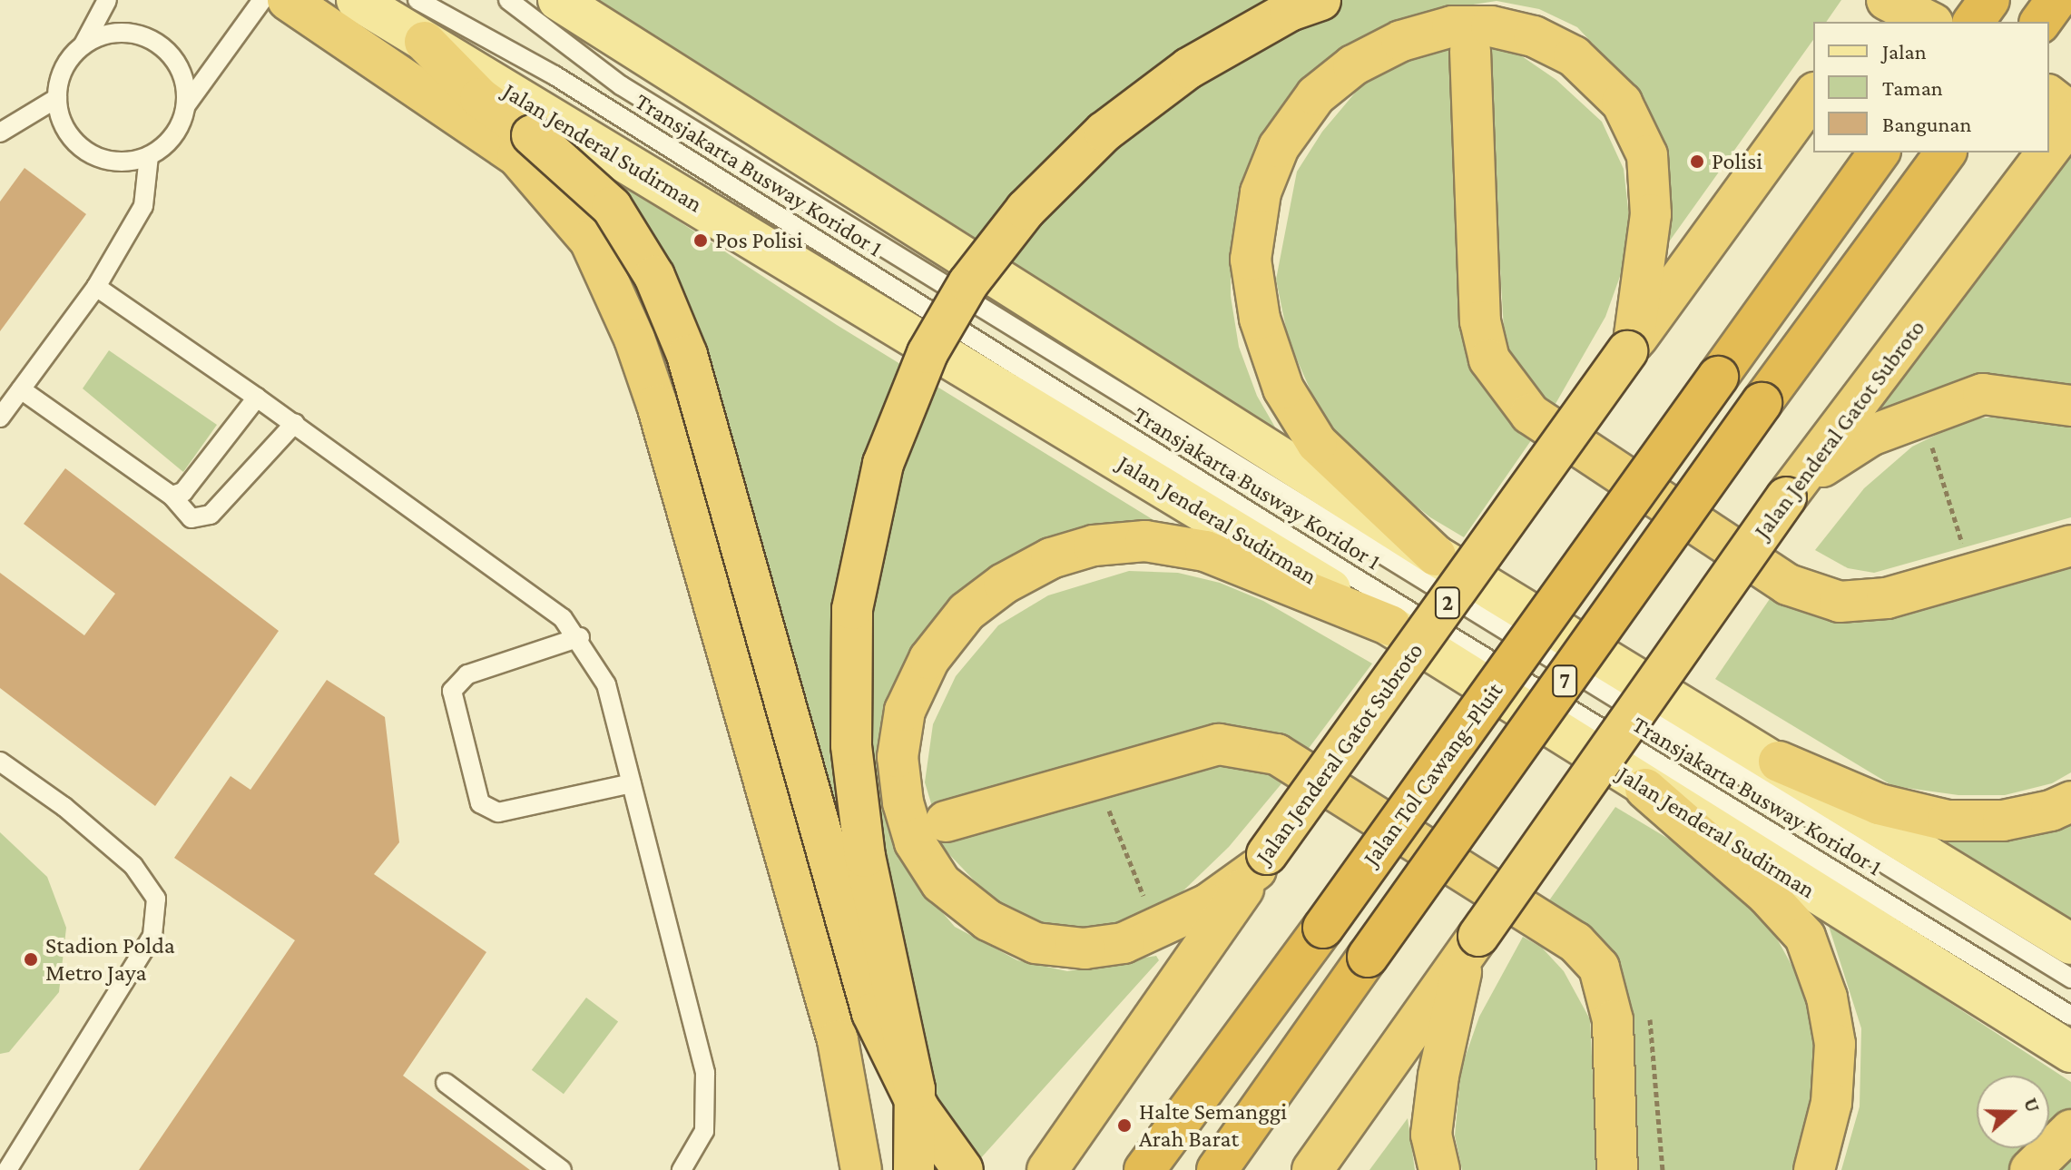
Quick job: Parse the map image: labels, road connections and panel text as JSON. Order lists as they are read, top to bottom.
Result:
{
  "streets": {
    "highway": [
      "Jalan Jenderal Gatot Subroto",
      "2",
      "7",
      "Jalan Tol Cawang–Pluit"
    ],
    "main road": ["Jalan Jenderal Sudirman"],
    "lane": ["Transjakarta Busway Koridor 1"]
  },
  "places": [
    "Polisi",
    "Pos Polisi",
    "Stadion Polda Metro Jaya",
    "Halte Semanggi Arah Barat"
  ],
  "legend": ["Jalan", "Taman", "Bangunan"],
  "north": "right"
}
